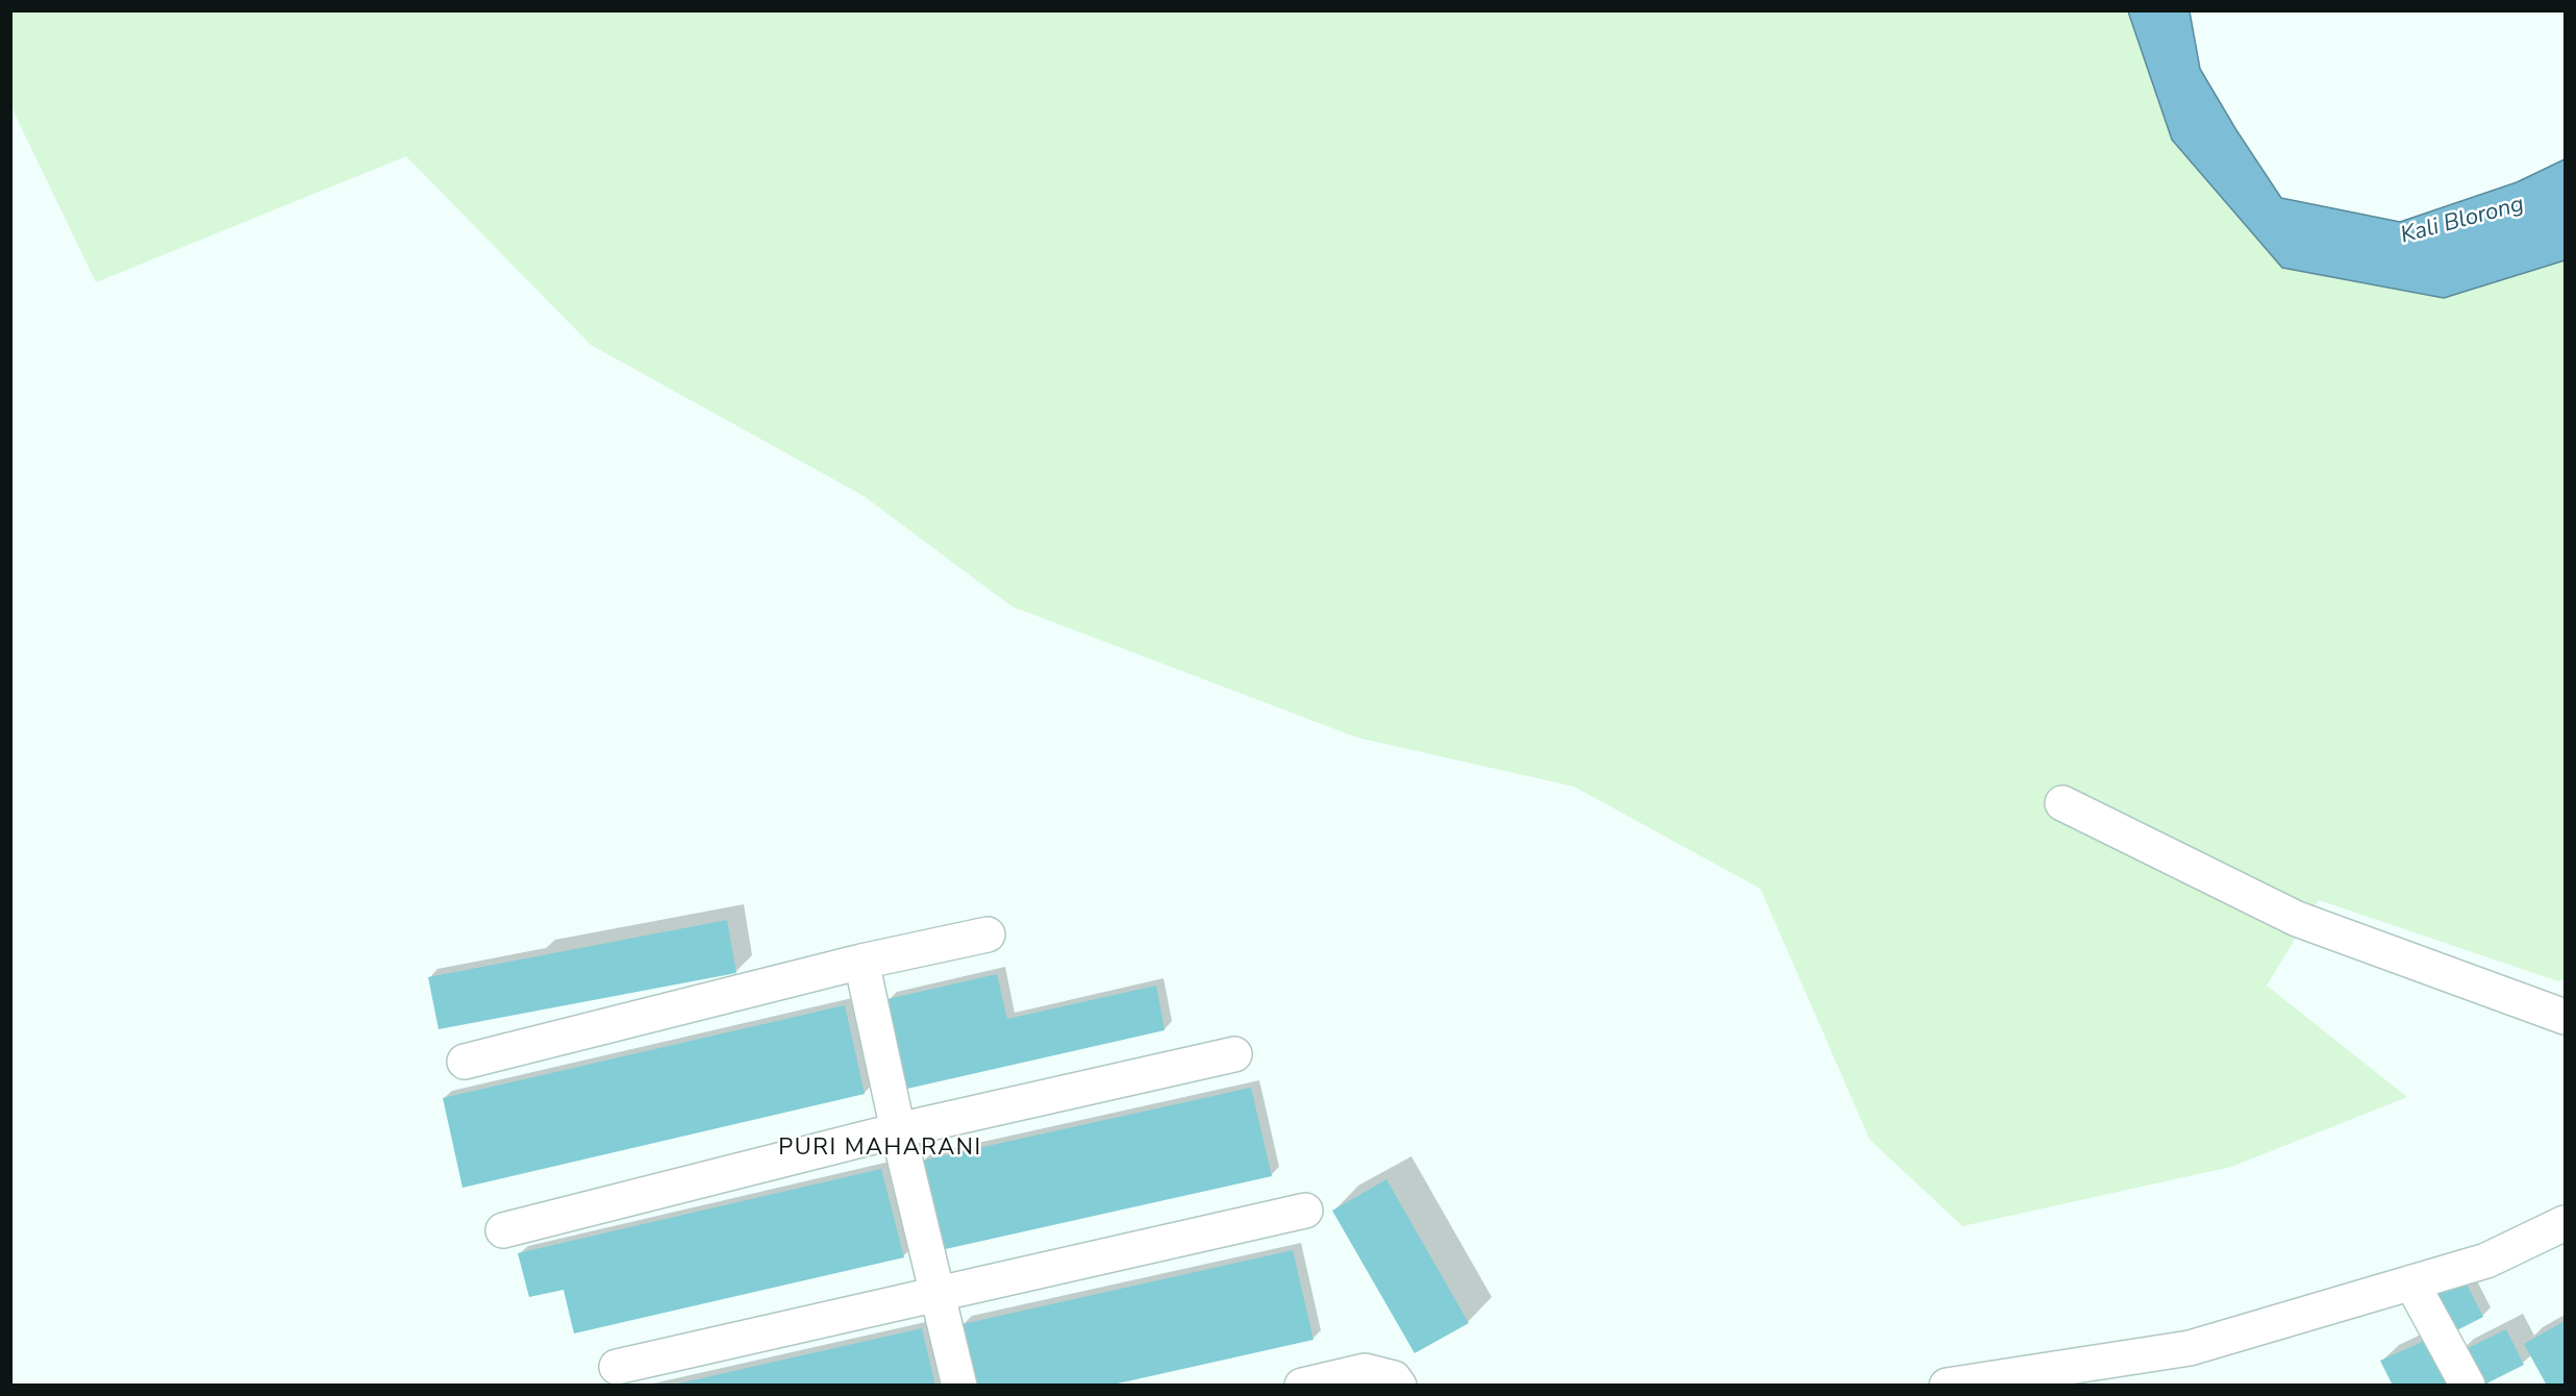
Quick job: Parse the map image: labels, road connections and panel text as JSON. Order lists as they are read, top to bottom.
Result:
{
  "districts": ["PURI MAHARANI"],
  "water": ["Kali Blorong"]
}
